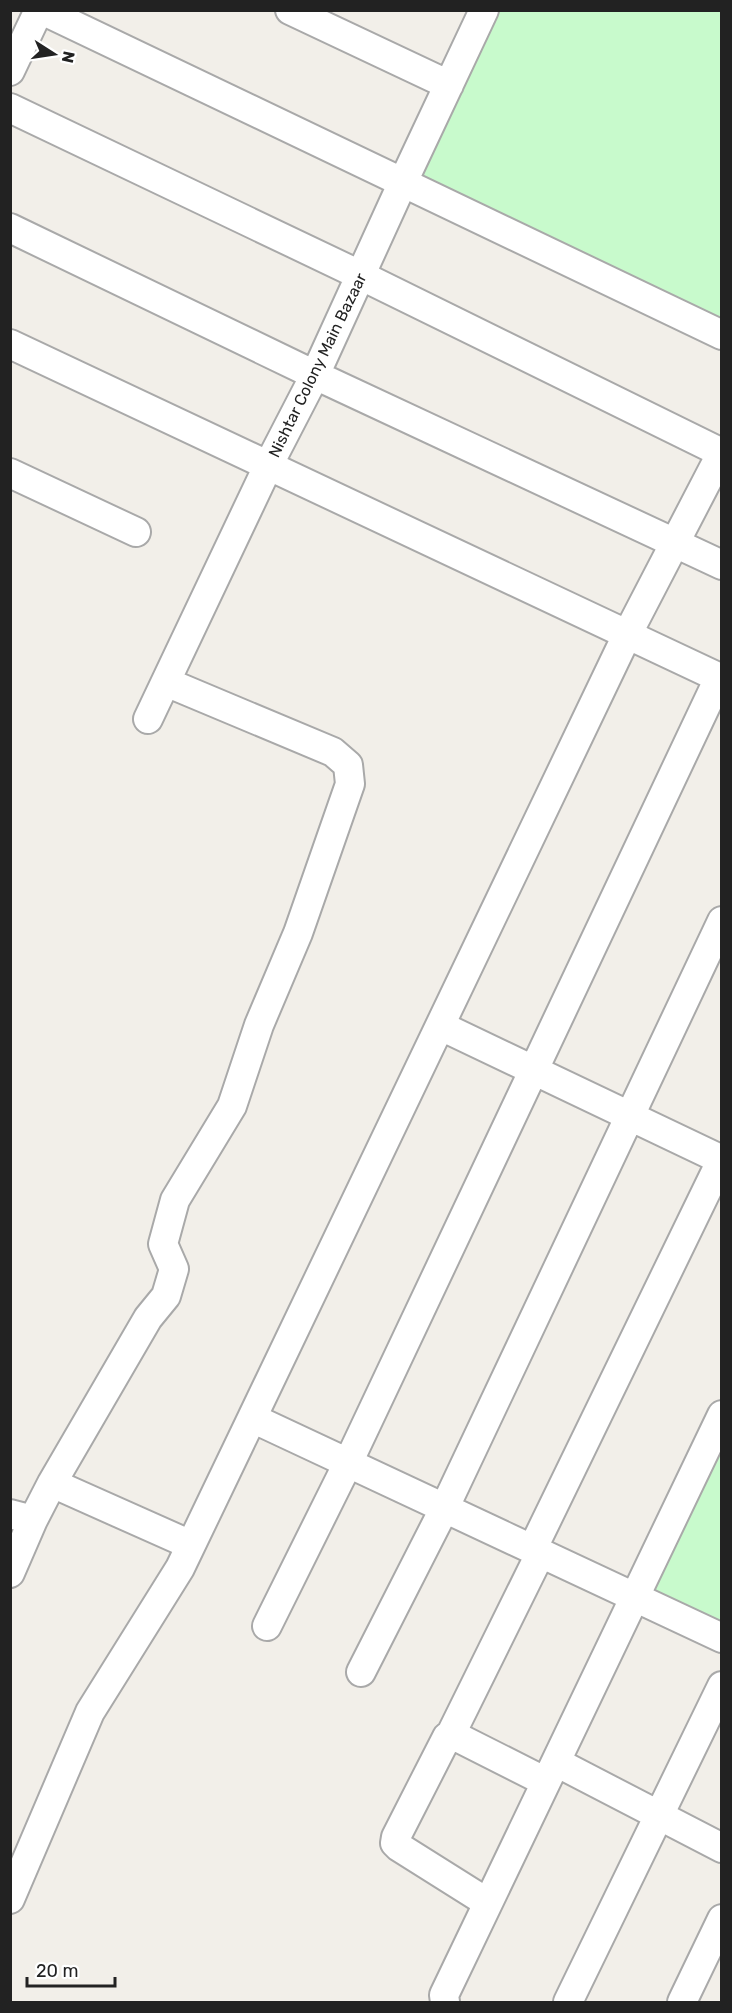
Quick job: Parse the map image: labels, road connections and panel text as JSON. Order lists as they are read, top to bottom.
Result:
{
  "streets": {
    "street": ["Nishtar Colony Main Bazaar"]
  },
  "scale_bar": "20 m",
  "north": "right"
}
